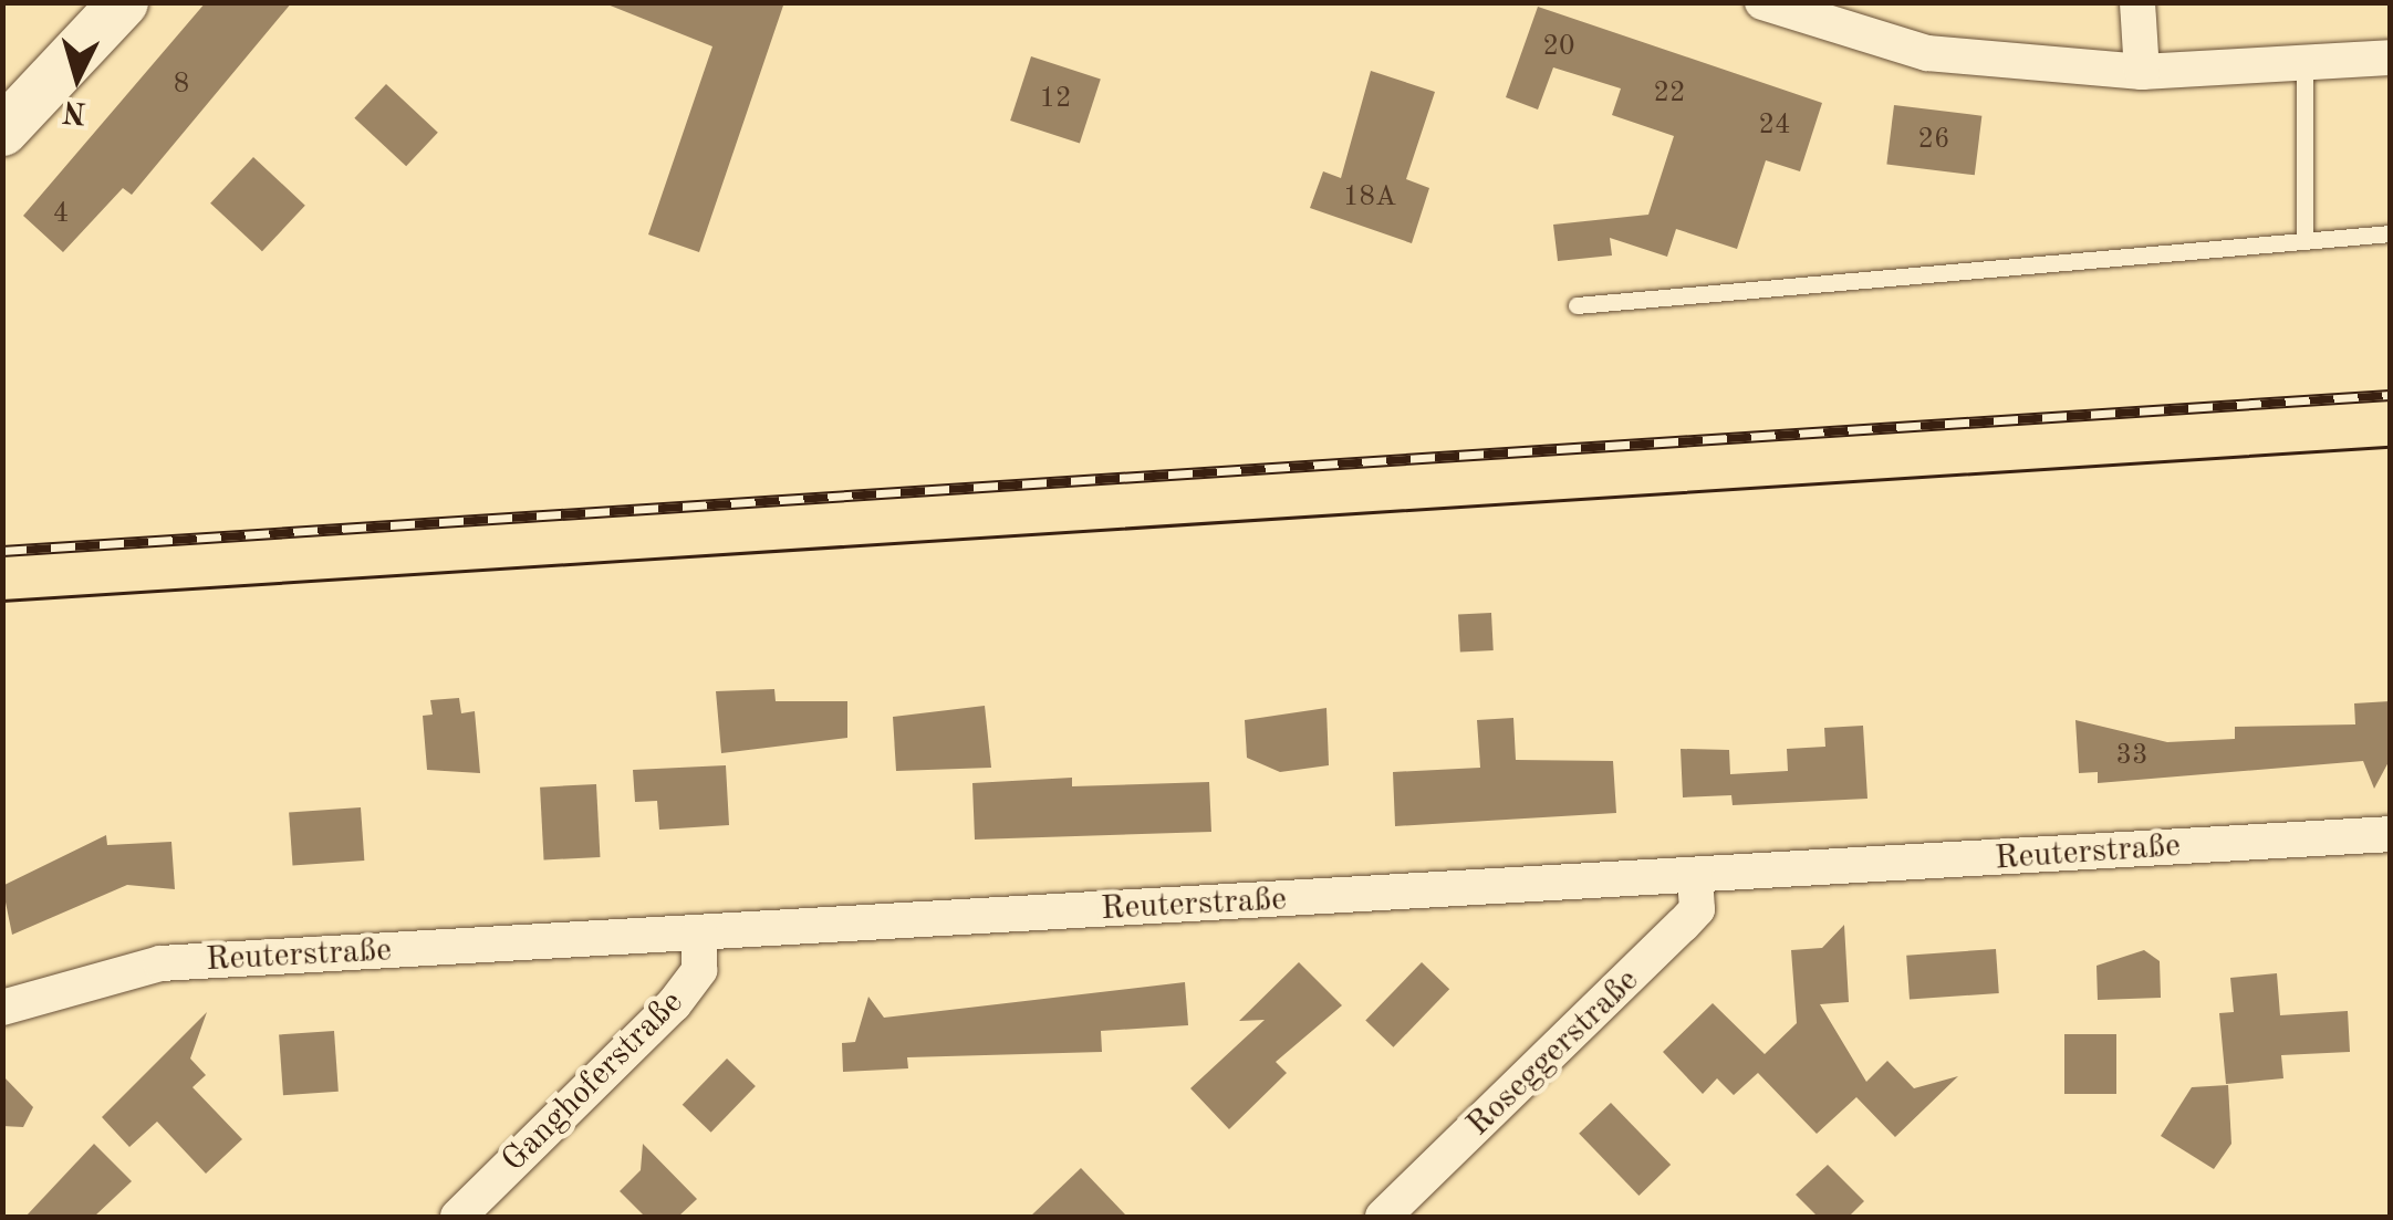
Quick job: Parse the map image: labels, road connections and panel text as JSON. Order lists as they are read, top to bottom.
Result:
{
  "streets": {
    "street": ["Reuterstraße", "Roseggerstraße", "Ganghoferstraße"]
  },
  "crossings": [
    ["Reuterstraße", "Roseggerstraße"],
    ["Reuterstraße", "Ganghoferstraße"]
  ],
  "house_numbers": [
    "20",
    "8",
    "22",
    "12",
    "24",
    "26",
    "18A",
    "4",
    "33"
  ],
  "north": "bottom"
}
